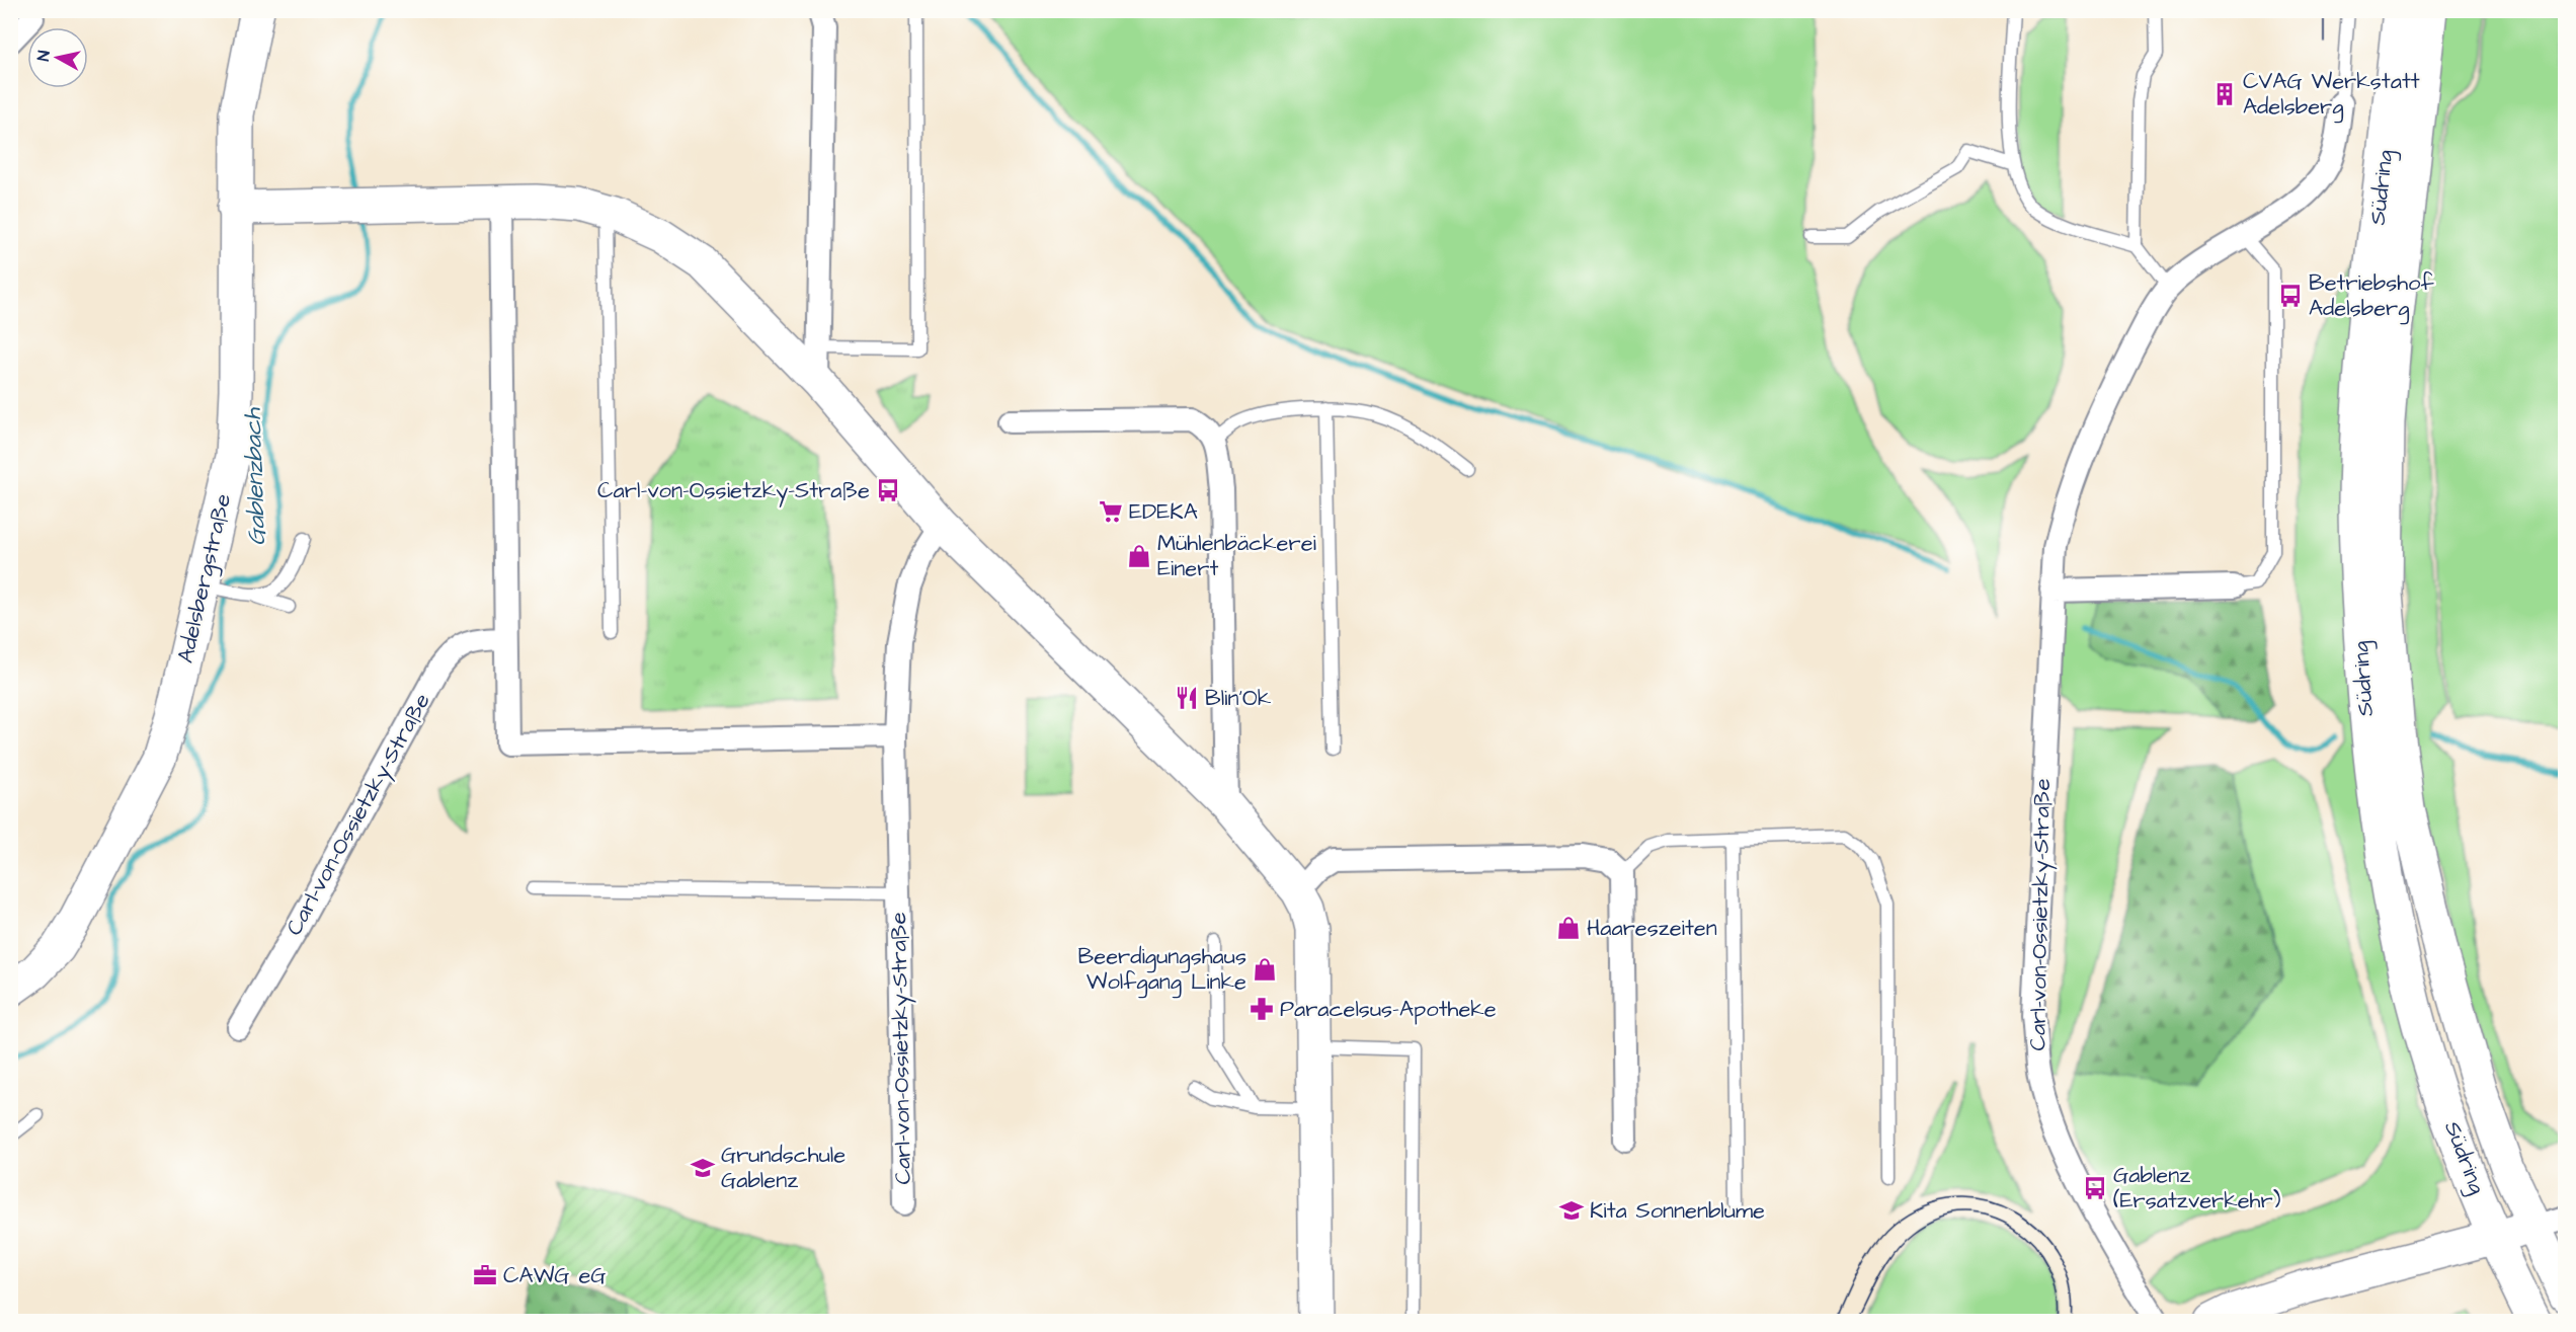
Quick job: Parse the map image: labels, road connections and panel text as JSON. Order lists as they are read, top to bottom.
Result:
{
  "streets": {
    "street": ["Südring", "Adelsbergstraße", "Carl-von-Ossietzky-Straße"]
  },
  "water": ["Gablenzbach"],
  "places": {
    "building": ["CVAG Werkstatt Adelsberg"],
    "bus stop": ["Betriebshof Adelsberg", "Carl-von-Ossietzky-Straße", "Gablenz (Ersatzverkehr)"],
    "supermarket": ["EDEKA"],
    "shop": ["Mühlenbäckerei Einert", "Haareszeiten", "Beerdigungshaus Wolfgang Linke"],
    "restaurant": ["Blin'Ok"],
    "pharmacy": ["Paracelsus-Apotheke"],
    "school or university": ["Grundschule Gablenz", "Kita Sonnenblume"],
    "office": ["CAWG eG"]
  },
  "north": "left"
}
